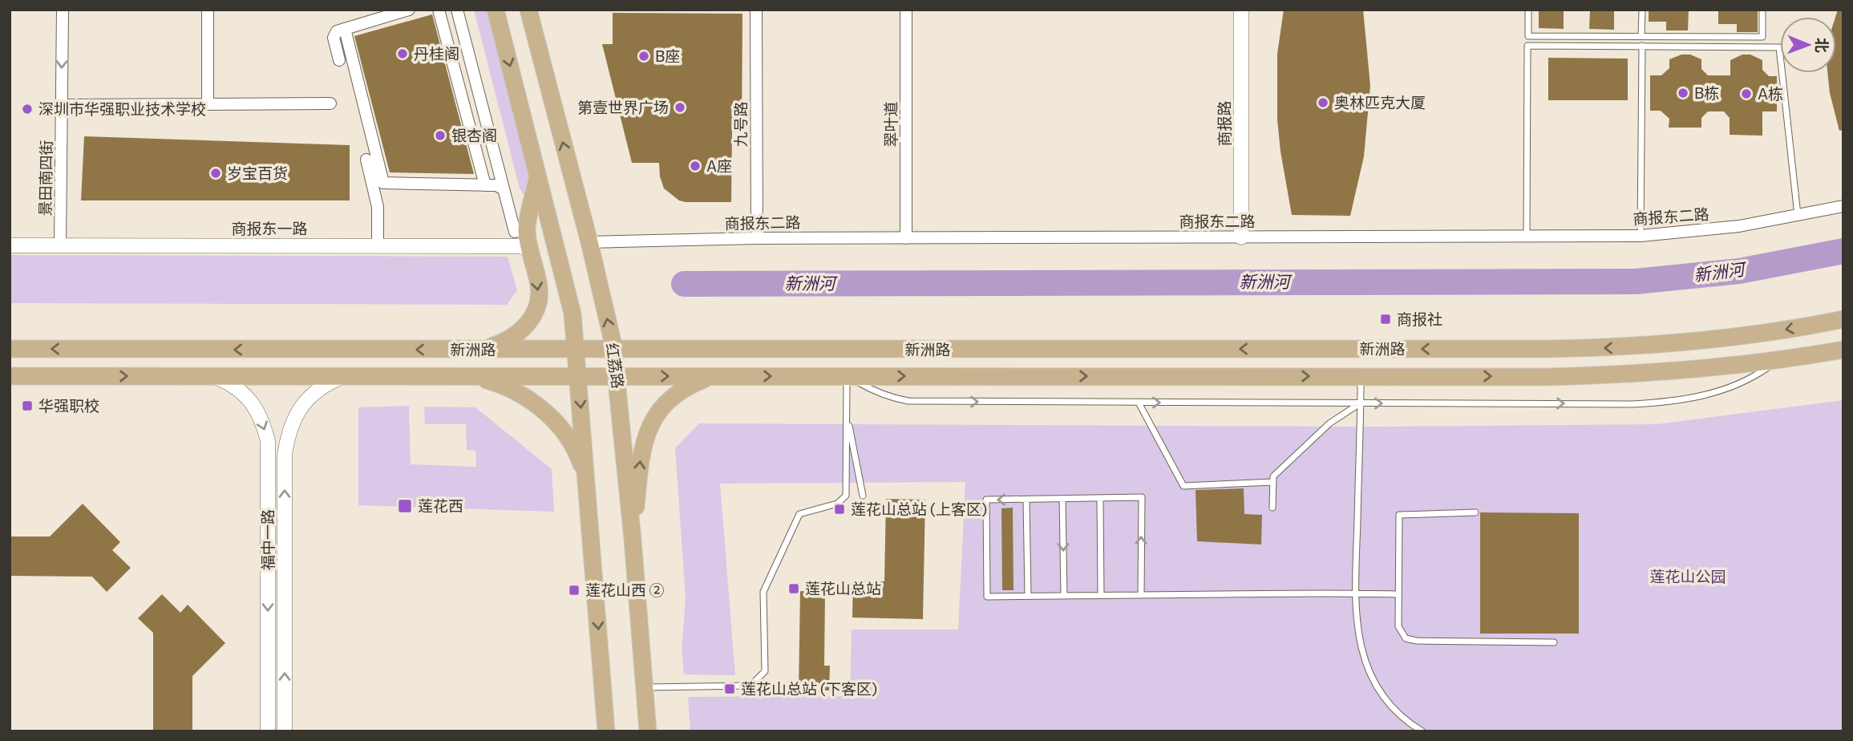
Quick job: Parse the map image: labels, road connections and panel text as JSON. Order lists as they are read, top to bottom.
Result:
{
  "streets": {
    "main road": ["新洲路", "红荔路"],
    "street": [
      "商报路",
      "九号路",
      "翠叶道",
      "景田南四街",
      "商报东二路",
      "商报东一路",
      "福中一路"
    ]
  },
  "crossings": [
    ["商报路", "商报东二路"],
    ["九号路", "商报东二路"],
    ["翠叶道", "商报东二路"],
    ["景田南四街", "商报东一路"],
    ["商报东二路", "红荔路"],
    ["新洲路", "红荔路"],
    ["新洲路", "福中一路"]
  ],
  "one_way": ["景田南四街"],
  "water": ["新洲河"],
  "parks": ["莲花山公园"],
  "places": {
    "other": [
      "丹桂阁",
      "B座",
      "B栋",
      "A栋",
      "奥林匹克大厦",
      "第壹世界广场",
      "深圳市华强职业技术学校",
      "银杏阁",
      "A座",
      "岁宝百货"
    ],
    "transit": [
      "商报社",
      "华强职校",
      "莲花西",
      "莲花山总站 (上客区)",
      "莲花山总站",
      "莲花山西 ②",
      "莲花山总站 (下客区)"
    ]
  },
  "north": "right"
}
